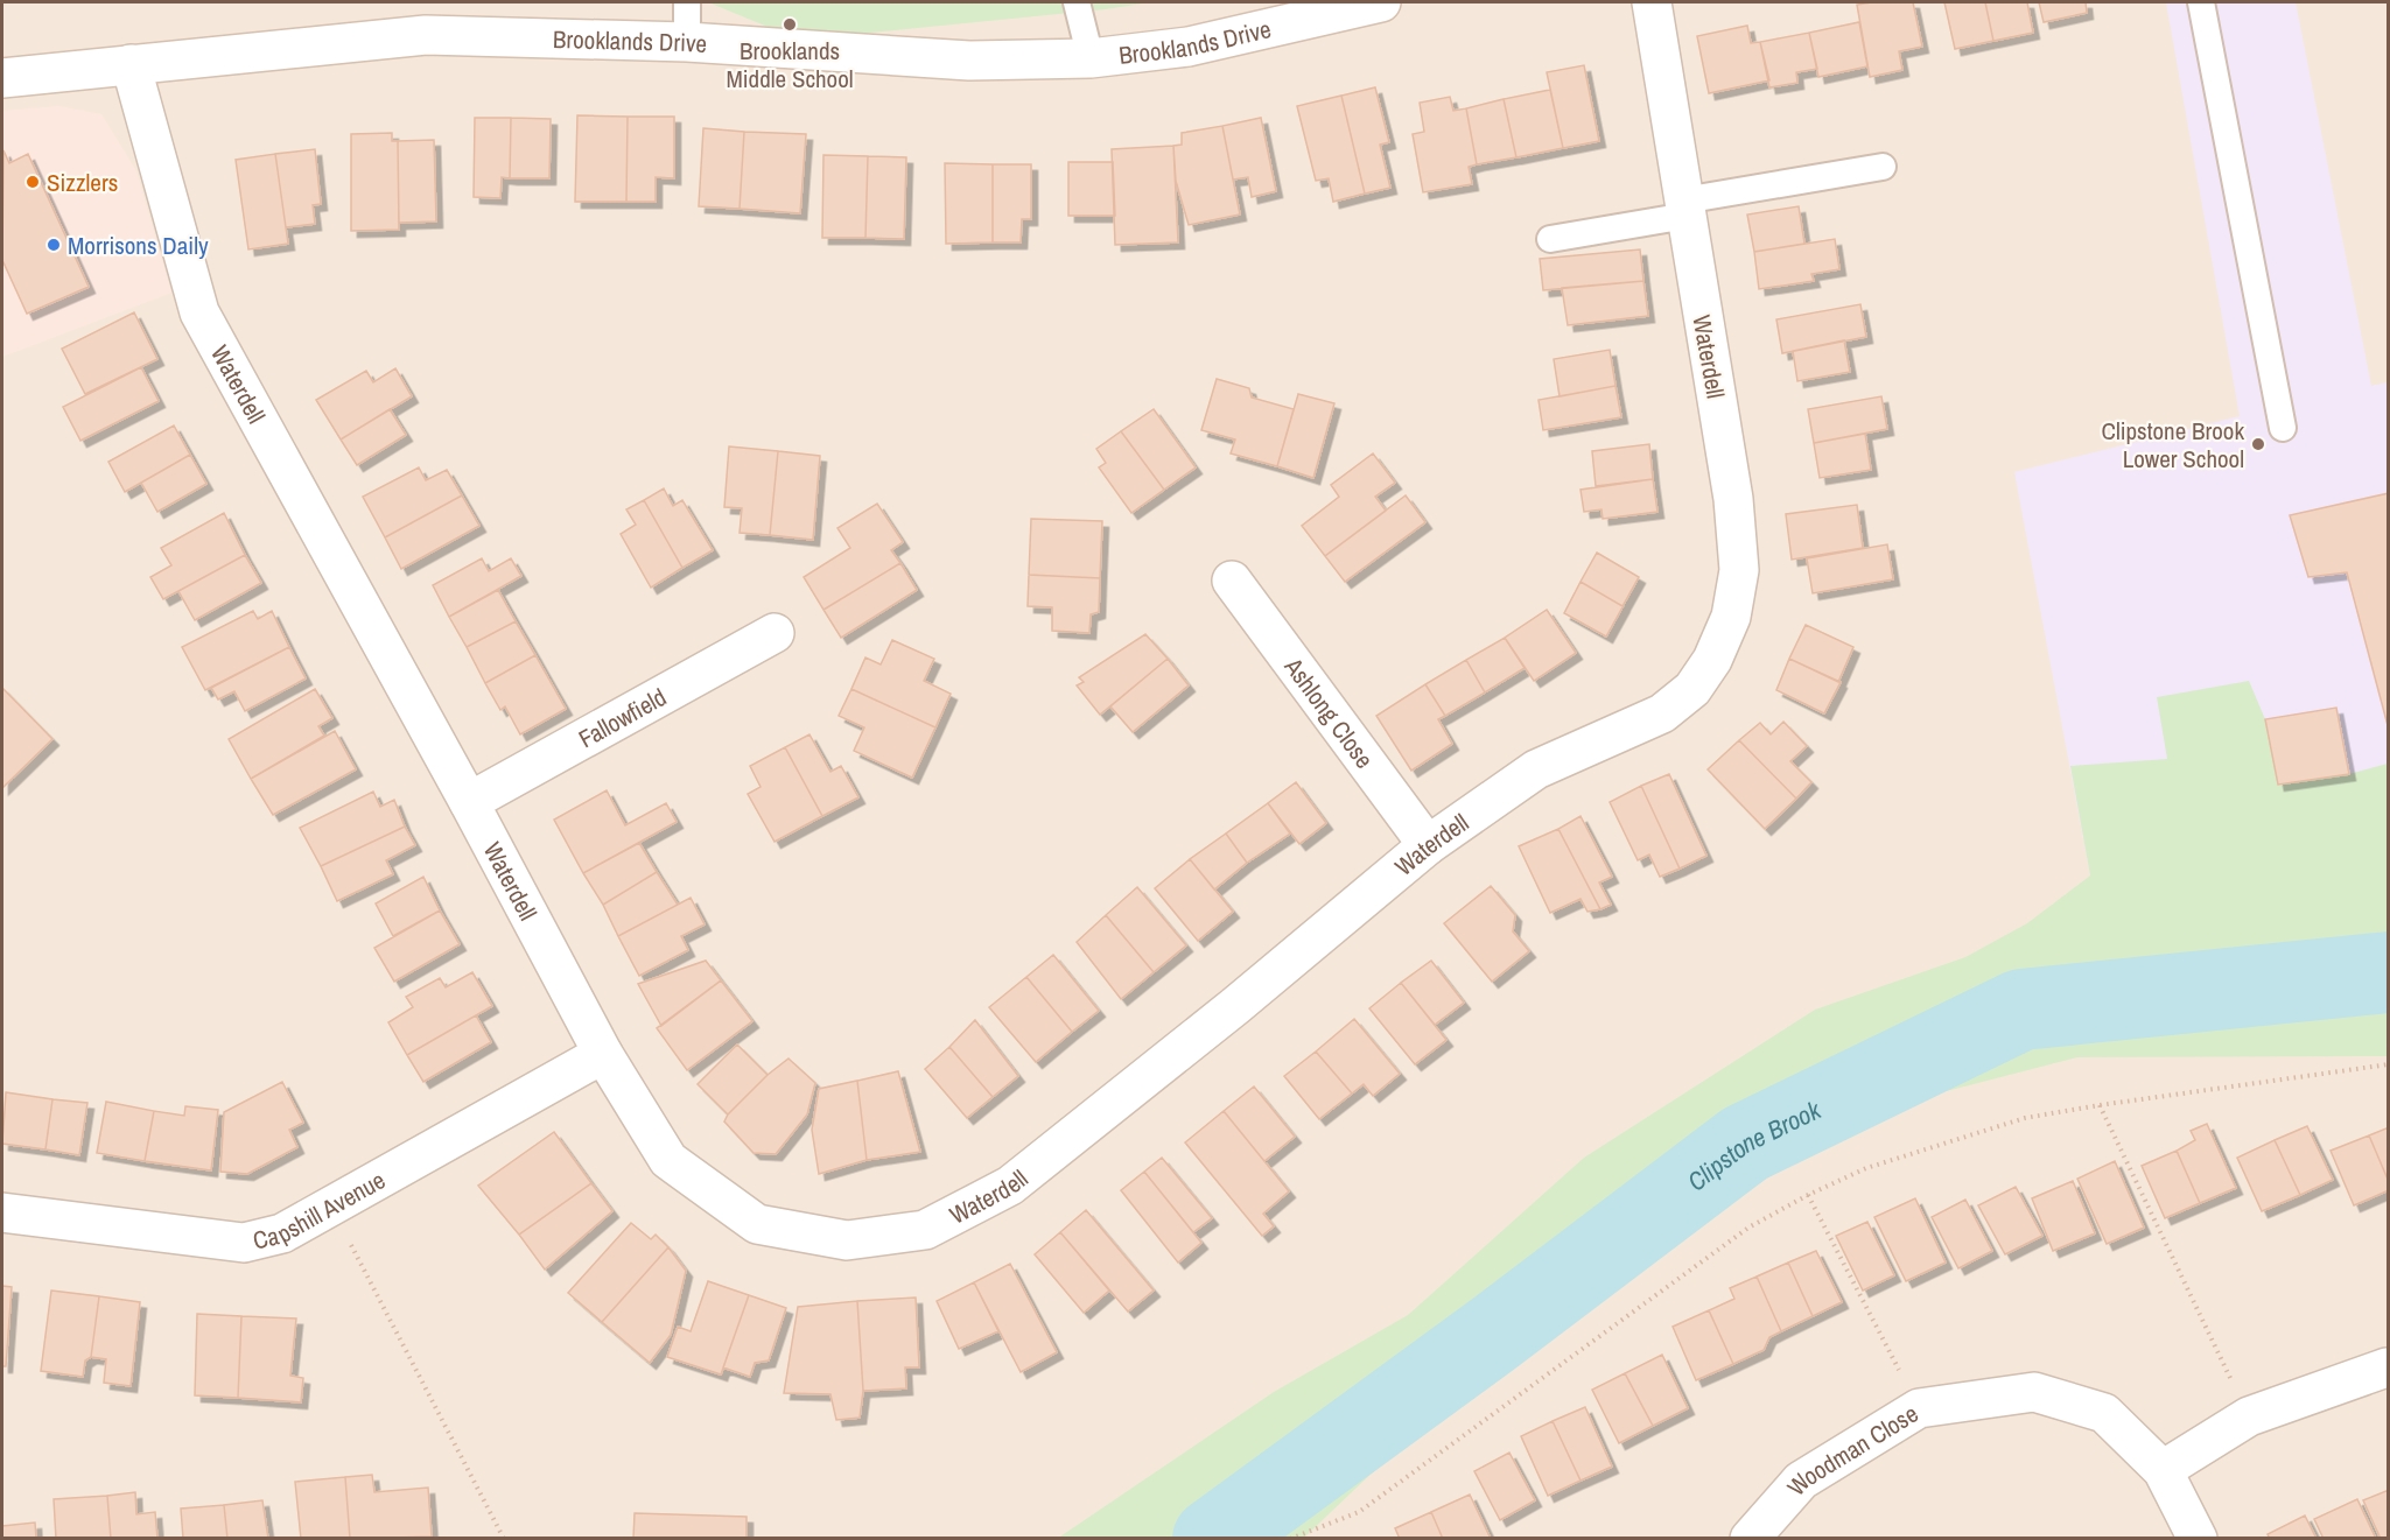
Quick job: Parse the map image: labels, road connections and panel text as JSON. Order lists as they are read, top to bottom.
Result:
{
  "streets": {
    "street": [
      "Brooklands Drive",
      "Waterdell",
      "Ashlong Close",
      "Fallowfield",
      "Capshill Avenue",
      "Woodman Close"
    ]
  },
  "crossings": [
    ["Brooklands Drive", "Waterdell"],
    ["Waterdell", "Ashlong Close"],
    ["Waterdell", "Fallowfield"],
    ["Waterdell", "Capshill Avenue"]
  ],
  "water": ["Clipstone Brook"],
  "places": [
    "Brooklands Middle School",
    "Sizzlers",
    "Morrisons Daily",
    "Clipstone Brook Lower School"
  ]
}
